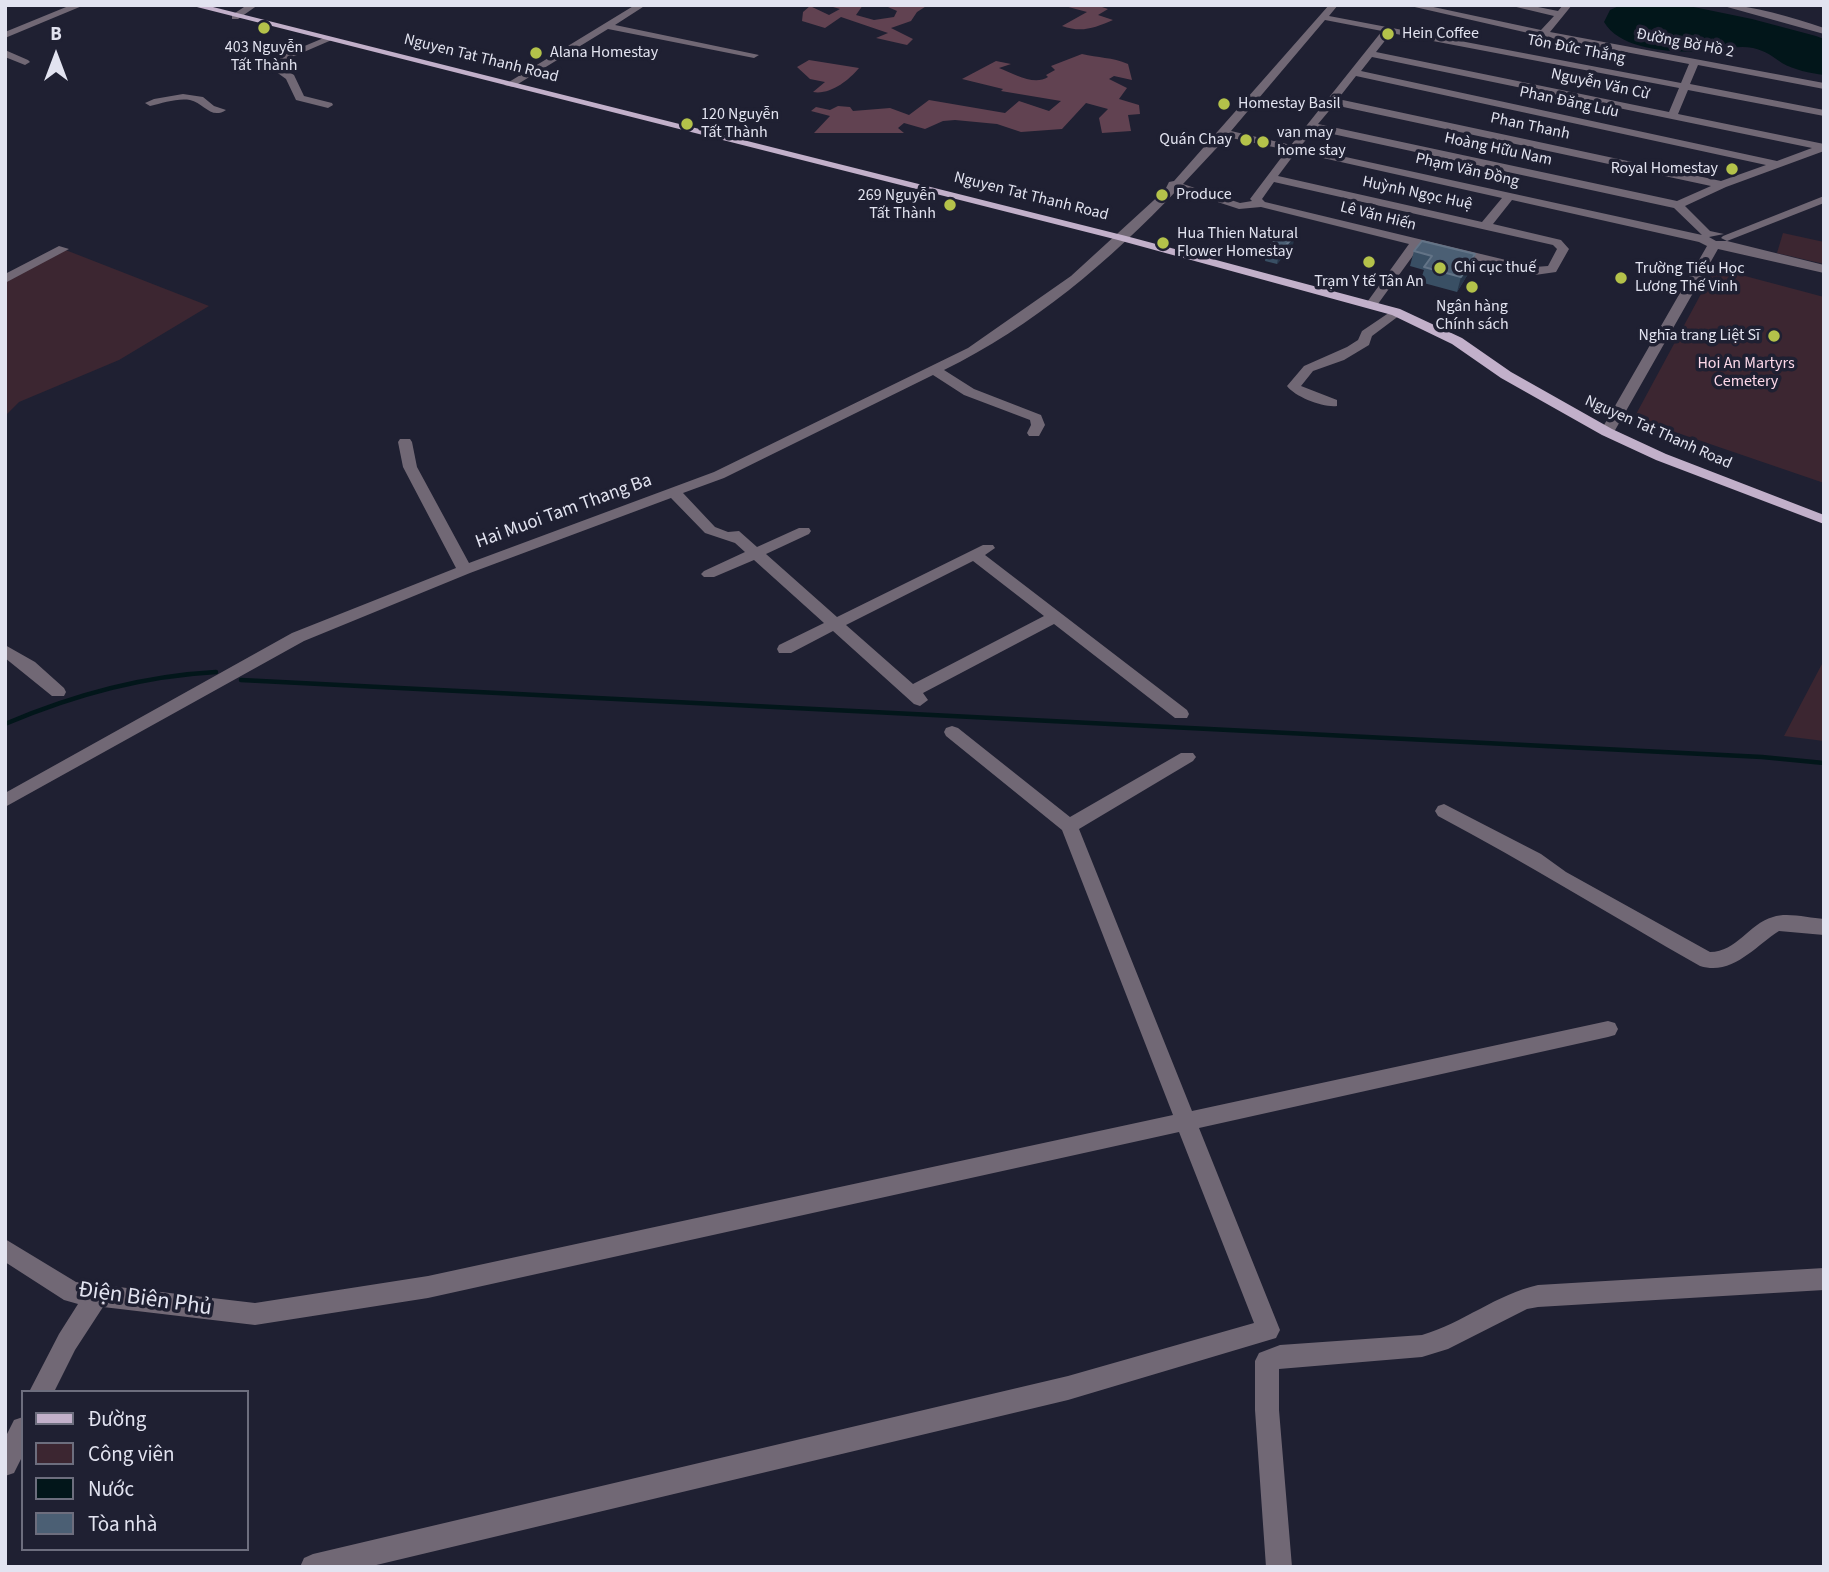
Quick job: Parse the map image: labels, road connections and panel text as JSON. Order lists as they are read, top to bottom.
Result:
{
  "streets": {
    "main road": ["Nguyen Tat Thanh Road"],
    "street": [
      "Đường Bờ Hồ 2",
      "Tôn Đức Thắng",
      "Nguyễn Văn Cừ",
      "Phan Đăng Lưu",
      "Phan Thanh",
      "Hoàng Hữu Nam",
      "Phạm Văn Đồng",
      "Huỳnh Ngọc Huệ",
      "Lê Văn Hiến",
      "Hai Muoi Tam Thang Ba",
      "Điện Biên Phủ"
    ]
  },
  "crossings": [
    ["Tôn Đức Thắng", "Hai Muoi Tam Thang Ba"],
    ["Nguyen Tat Thanh Road", "Hai Muoi Tam Thang Ba"],
    ["Phan Đăng Lưu", "Phan Thanh"],
    ["Phạm Văn Đồng", "Hai Muoi Tam Thang Ba"],
    ["Huỳnh Ngọc Huệ", "Lê Văn Hiến"],
    ["Lê Văn Hiến", "Hai Muoi Tam Thang Ba"]
  ],
  "parks": ["Hoi An Martyrs Cemetery"],
  "places": [
    "403 Nguyễn Tất Thành",
    "Hein Coffee",
    "Alana Homestay",
    "Homestay Basil",
    "120 Nguyễn Tất Thành",
    "Quán Chay",
    "van may home stay",
    "Royal Homestay",
    "Produce",
    "269 Nguyễn Tất Thành",
    "Hua Thien Natural Flower Homestay",
    "Trạm Y tế Tân An",
    "Chi cục thuế",
    "Trường Tiếu Học Lương Thế Vinh",
    "Ngân hàng Chính sách",
    "Nghĩa trang Liệt Sĩ"
  ],
  "legend": [
    "Đường",
    "Công viên",
    "Nước",
    "Tòa nhà"
  ],
  "north": "top"
}
